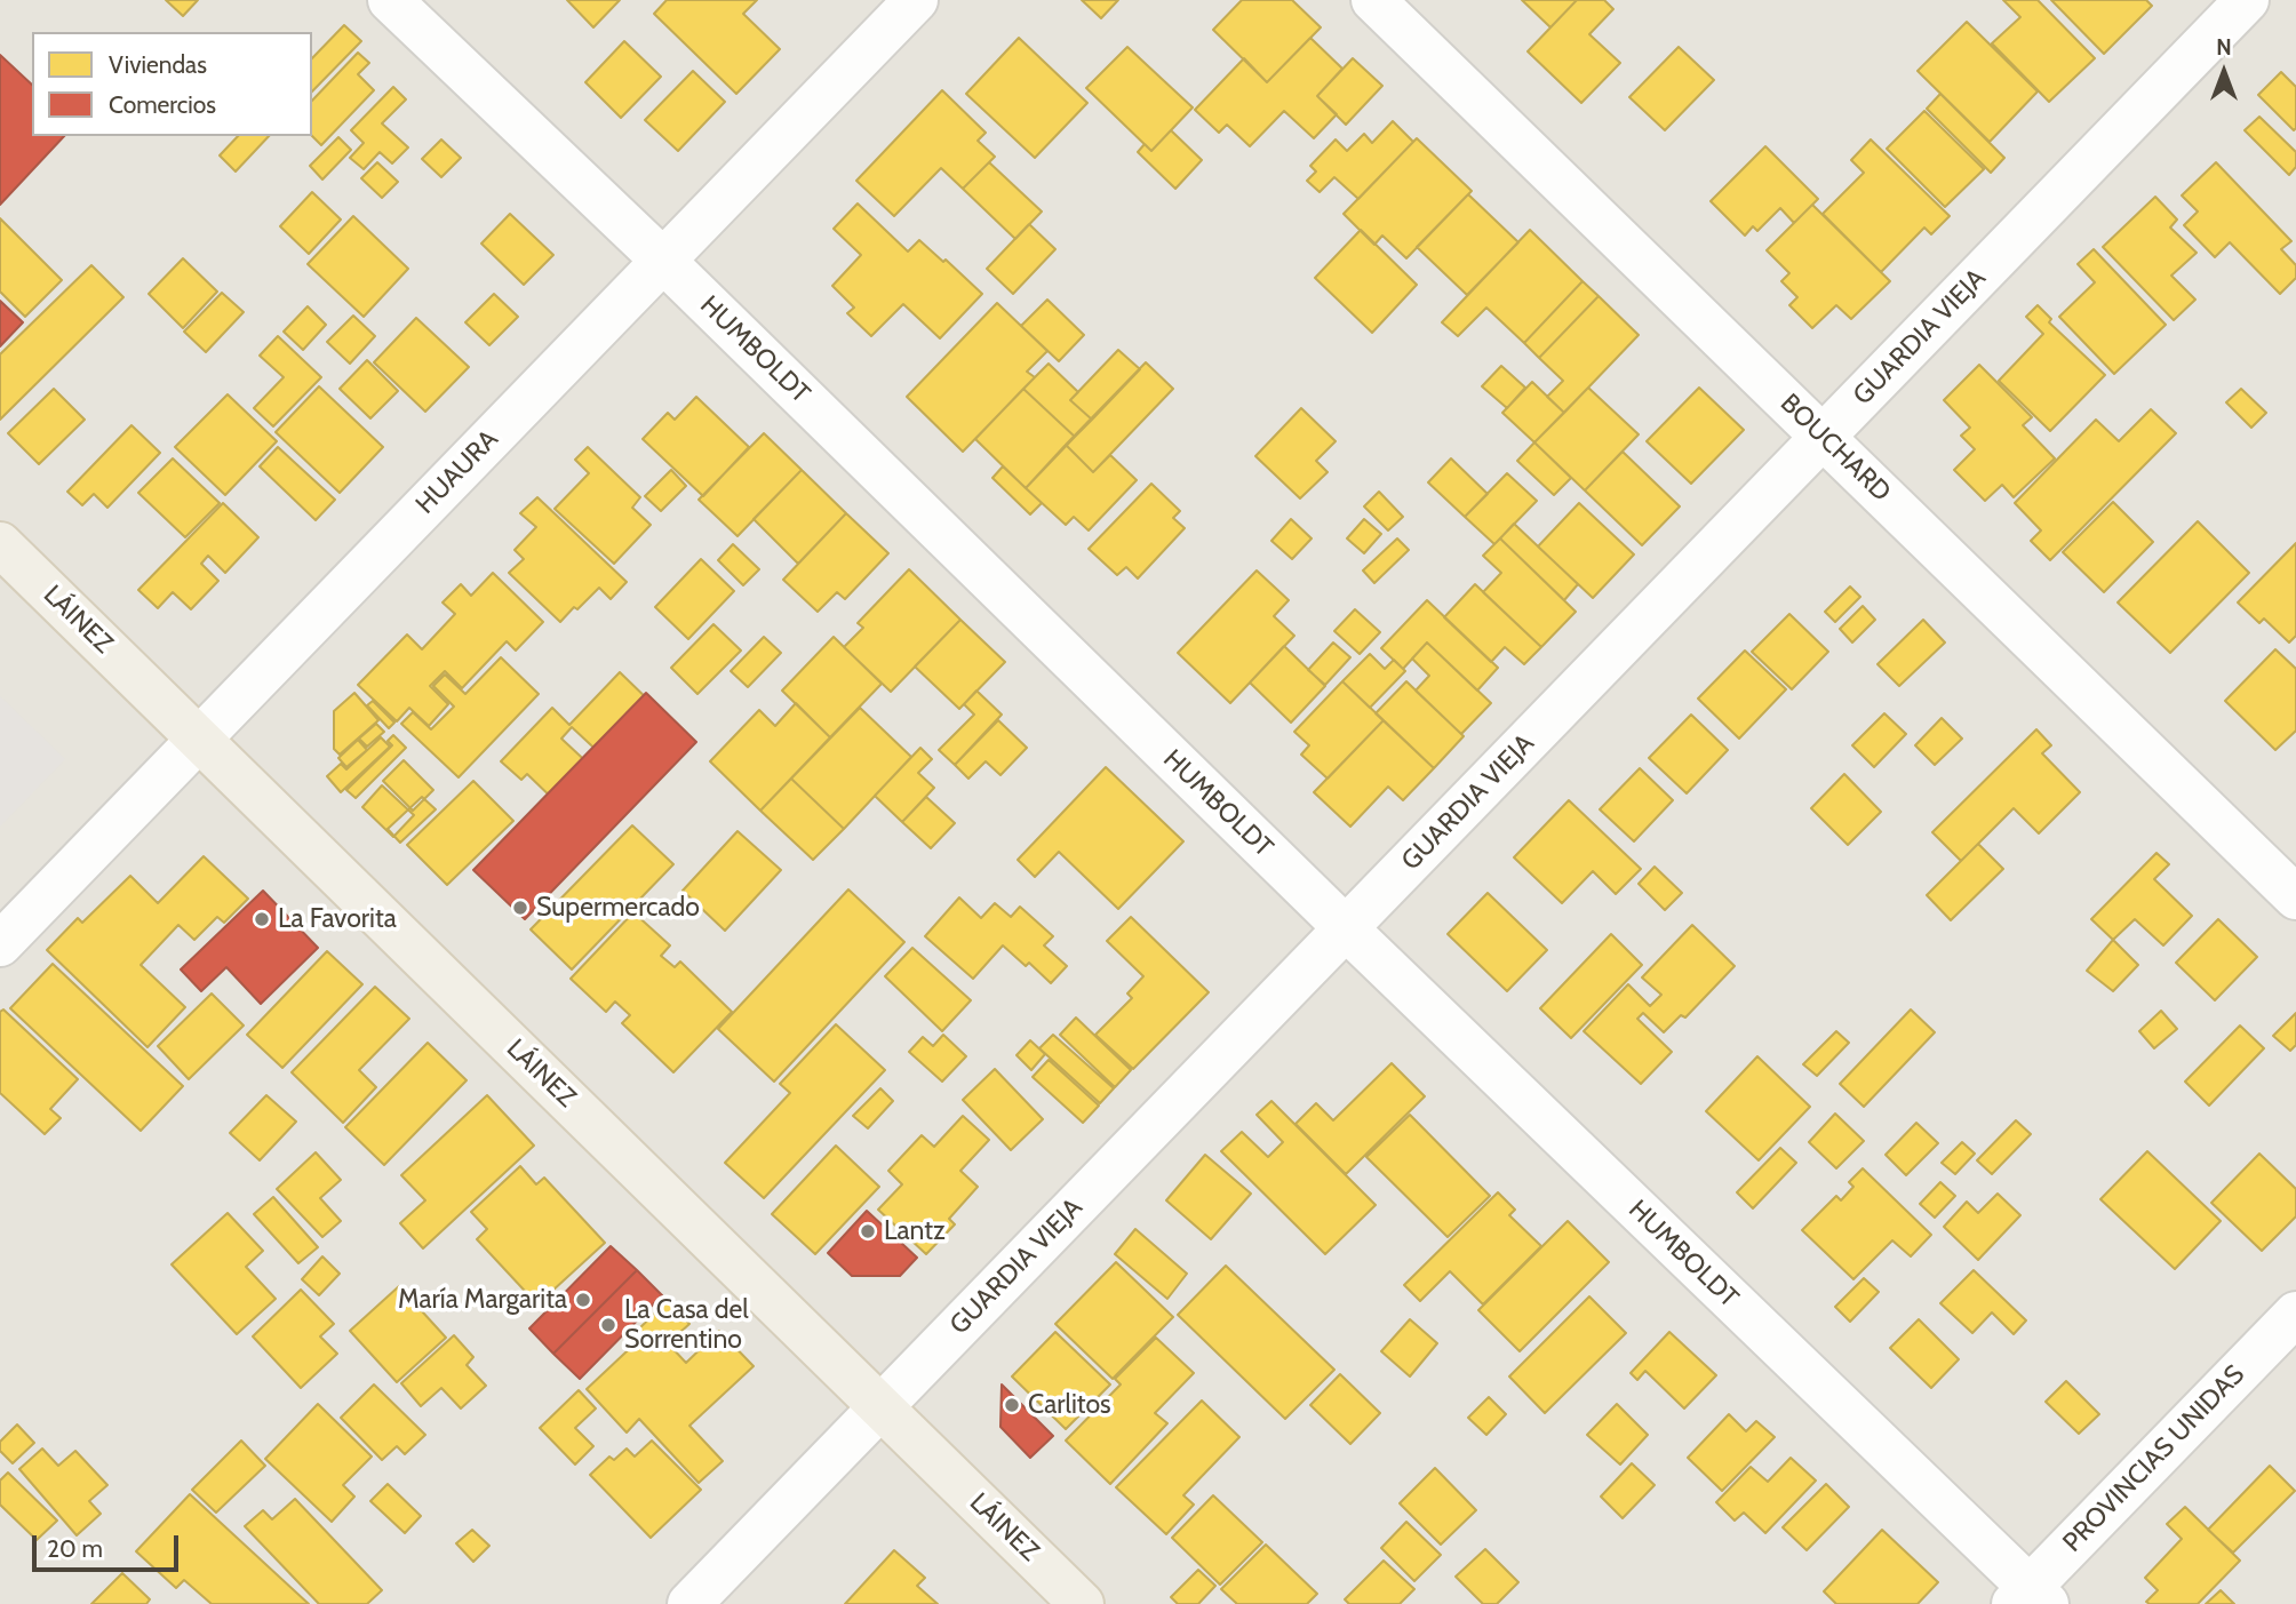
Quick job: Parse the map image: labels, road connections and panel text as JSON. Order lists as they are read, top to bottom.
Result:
{
  "streets": {
    "main road": ["LÁINEZ"],
    "street": [
      "GUARDIA VIEJA",
      "HUMBOLDT",
      "BOUCHARD",
      "HUAURA",
      "PROVINCIAS UNIDAS"
    ]
  },
  "crossings": [
    ["GUARDIA VIEJA", "HUMBOLDT"],
    ["GUARDIA VIEJA", "BOUCHARD"],
    ["GUARDIA VIEJA", "LÁINEZ"],
    ["HUMBOLDT", "HUAURA"],
    ["HUMBOLDT", "PROVINCIAS UNIDAS"],
    ["HUAURA", "LÁINEZ"]
  ],
  "places": [
    "Supermercado",
    "La Favorita",
    "Lantz",
    "María Margarita",
    "La Casa del Sorrentino",
    "Carlitos"
  ],
  "legend": ["Viviendas", "Comercios"],
  "scale_bar": "20 m",
  "north": "top"
}
